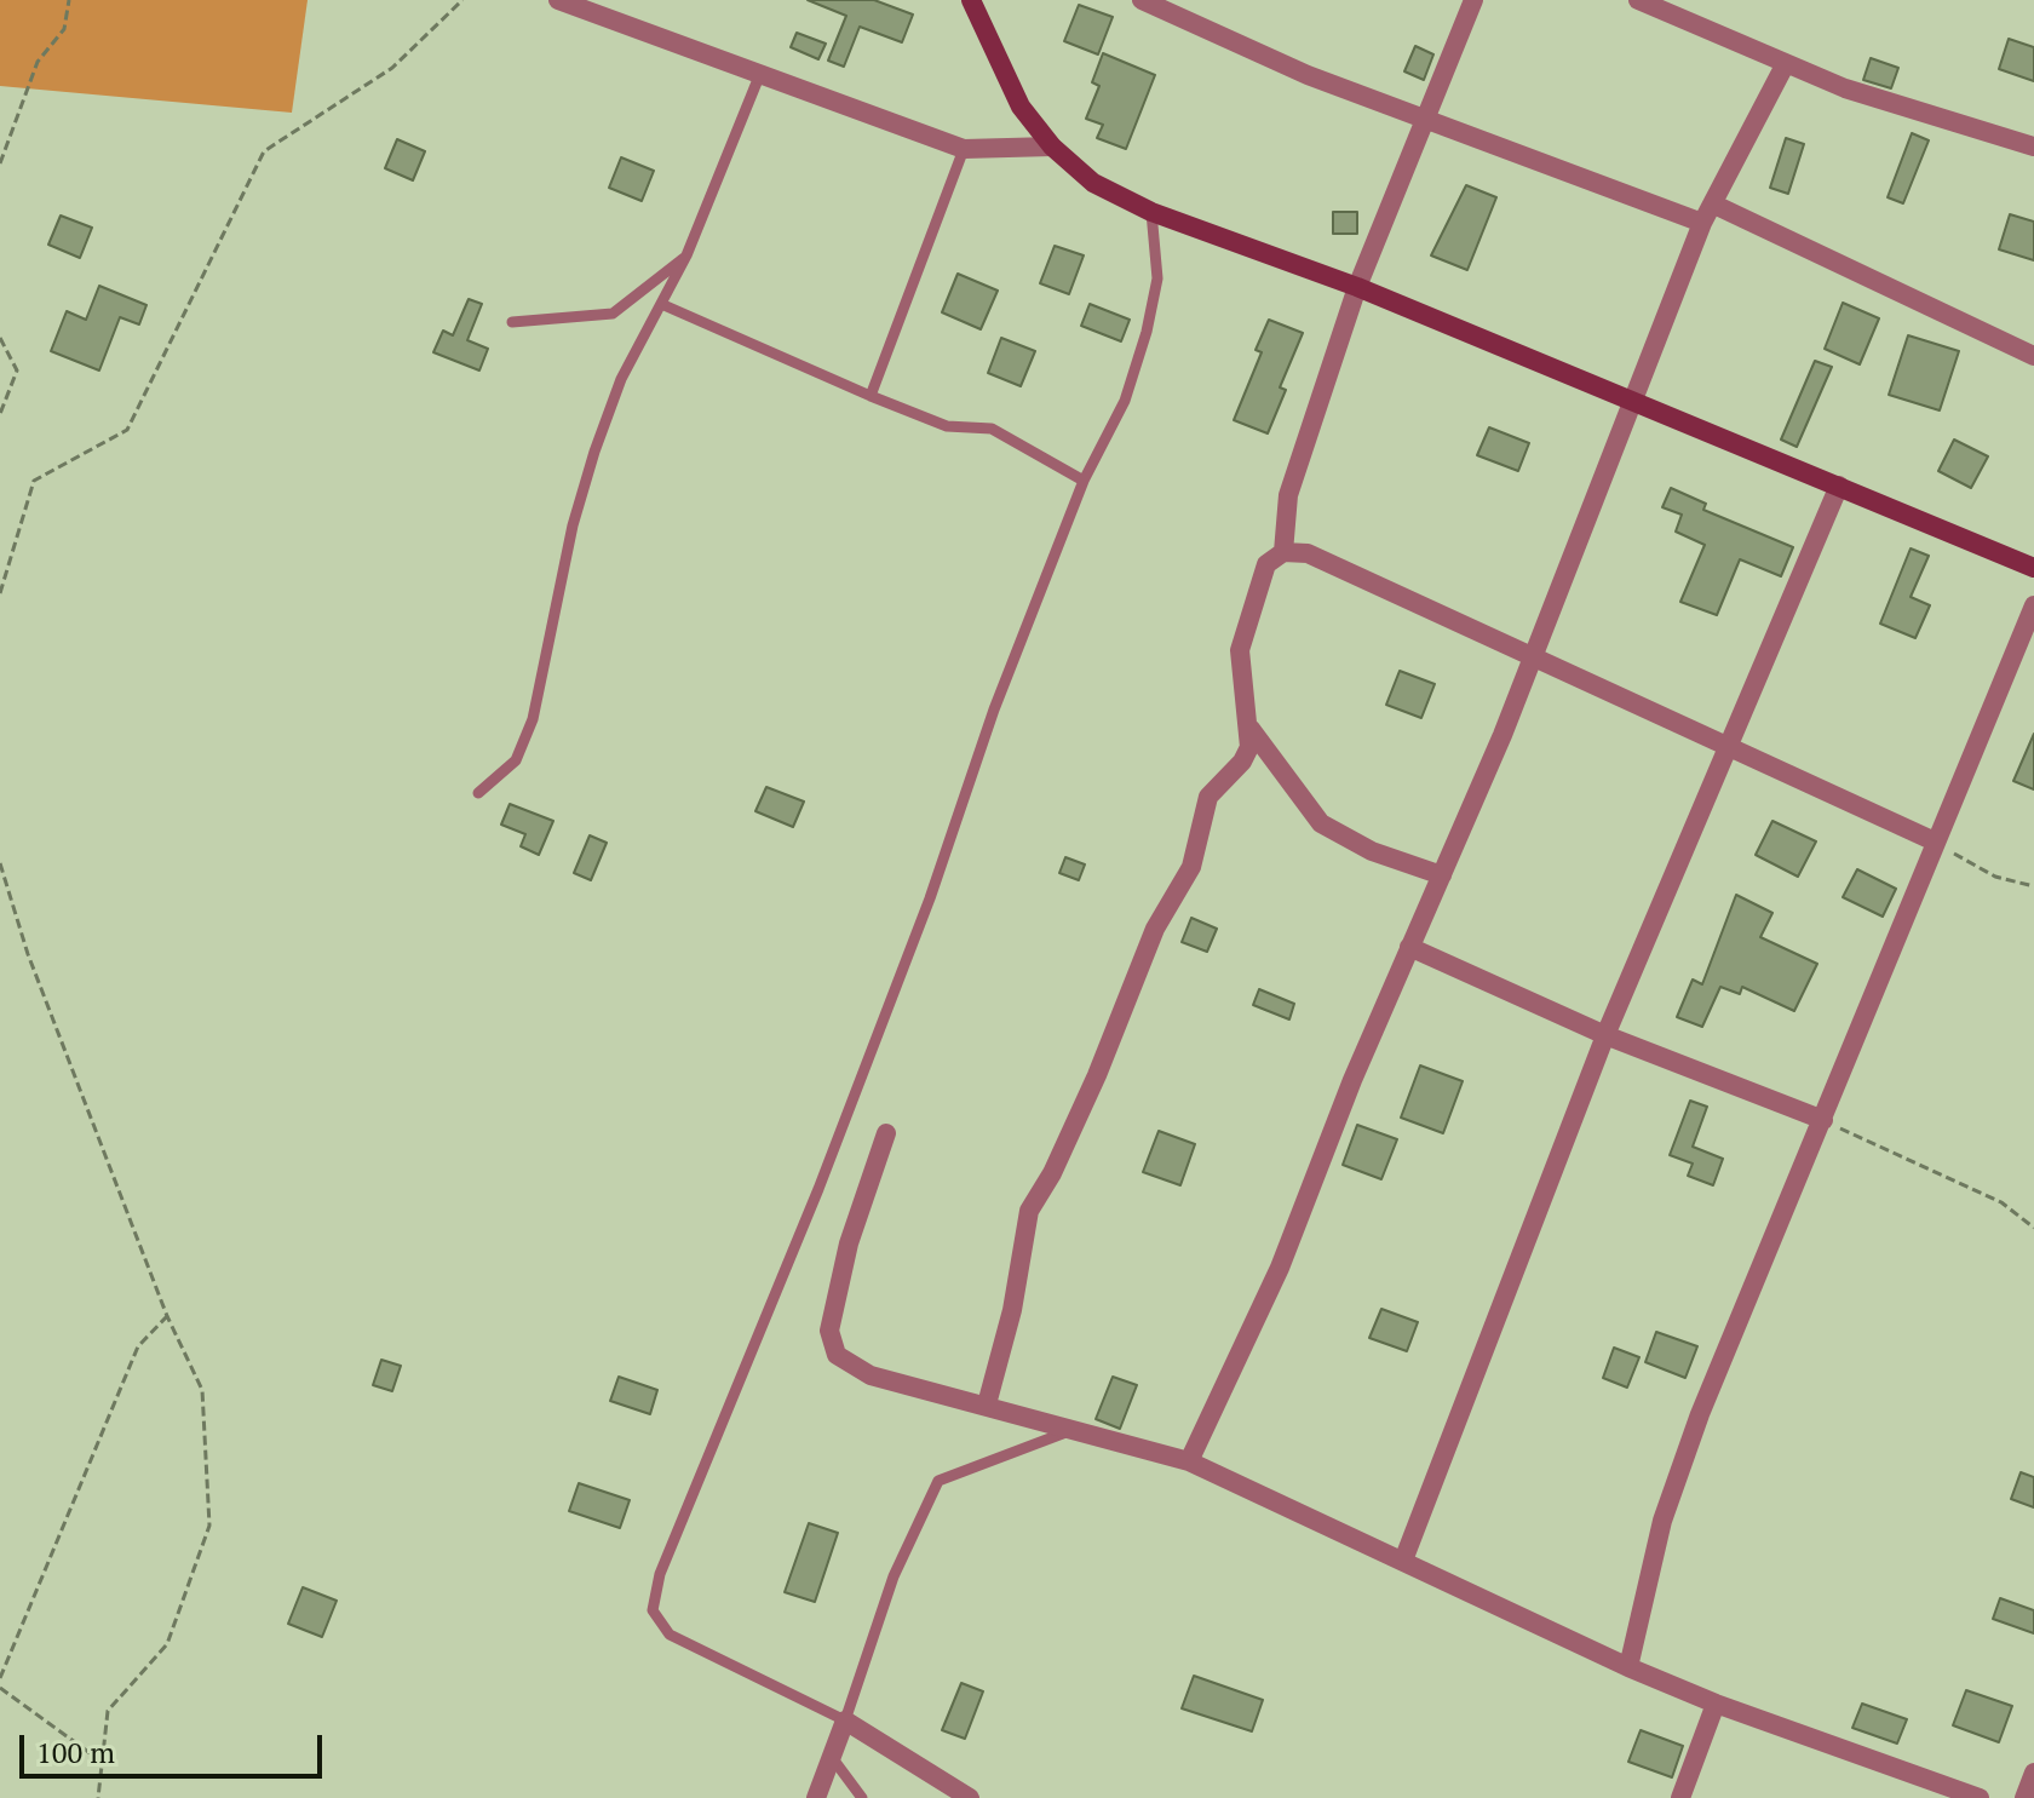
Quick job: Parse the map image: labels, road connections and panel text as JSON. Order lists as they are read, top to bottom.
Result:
{
  "scale_bar": "100 m"
}
